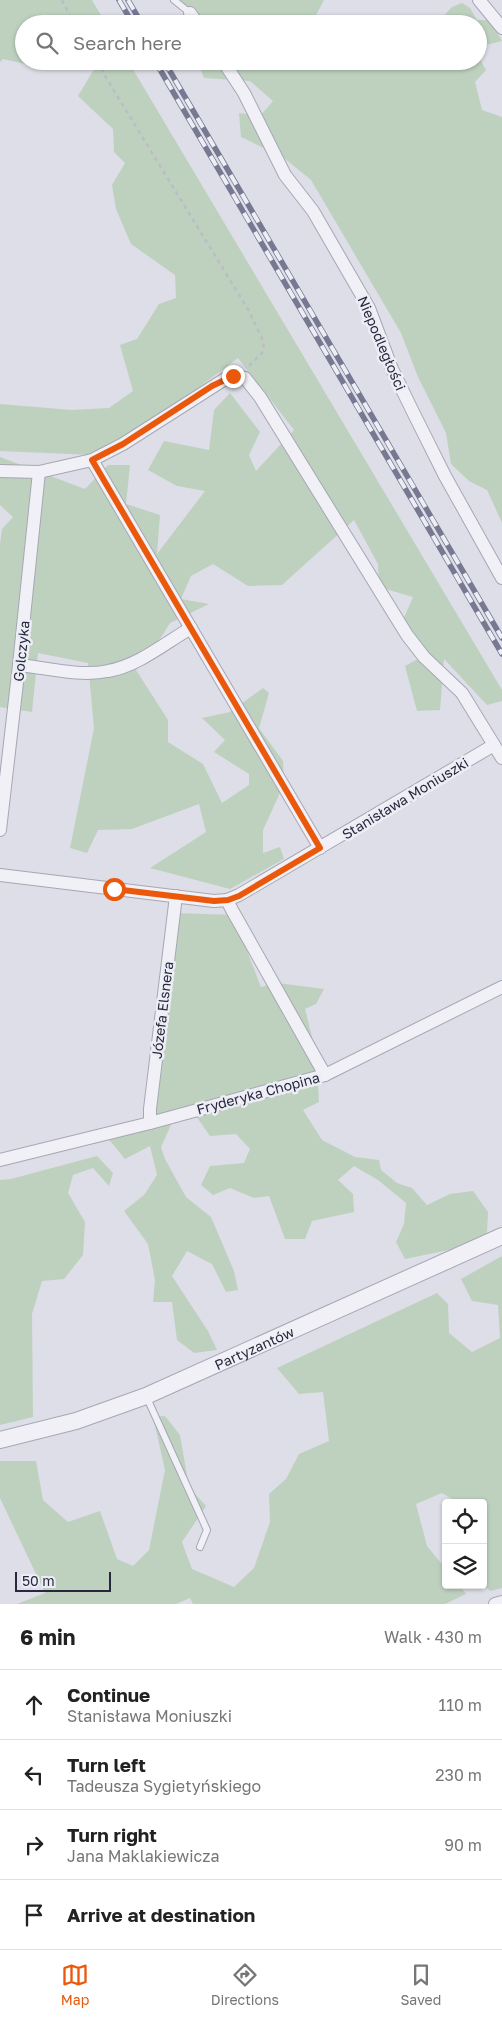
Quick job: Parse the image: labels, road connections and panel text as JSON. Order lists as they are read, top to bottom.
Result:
{
  "streets": {
    "street": [
      "Niepodległości",
      "Golczyka",
      "Stanisława Moniuszki",
      "Józefa Elsnera",
      "Fryderyka Chopina",
      "Partyzantów"
    ]
  },
  "crossings": [
    ["Stanisława Moniuszki", "Józefa Elsnera"],
    ["Józefa Elsnera", "Fryderyka Chopina"]
  ],
  "scale_bar": "50 m",
  "page": {
    "search": "Search here",
    "scale": "50 m",
    "heading": ["6 min", "Walk · 430 m"],
    "list": [
      ["Continue", "Stanisława Moniuszki", "110 m"],
      ["Turn left", "Tadeusza Sygietyńskiego", "230 m"],
      ["Turn right", "Jana Maklakiewicza", "90 m"],
      "Arrive at destination"
    ],
    "nav": ["Map", "Directions", "Saved"]
  }
}
